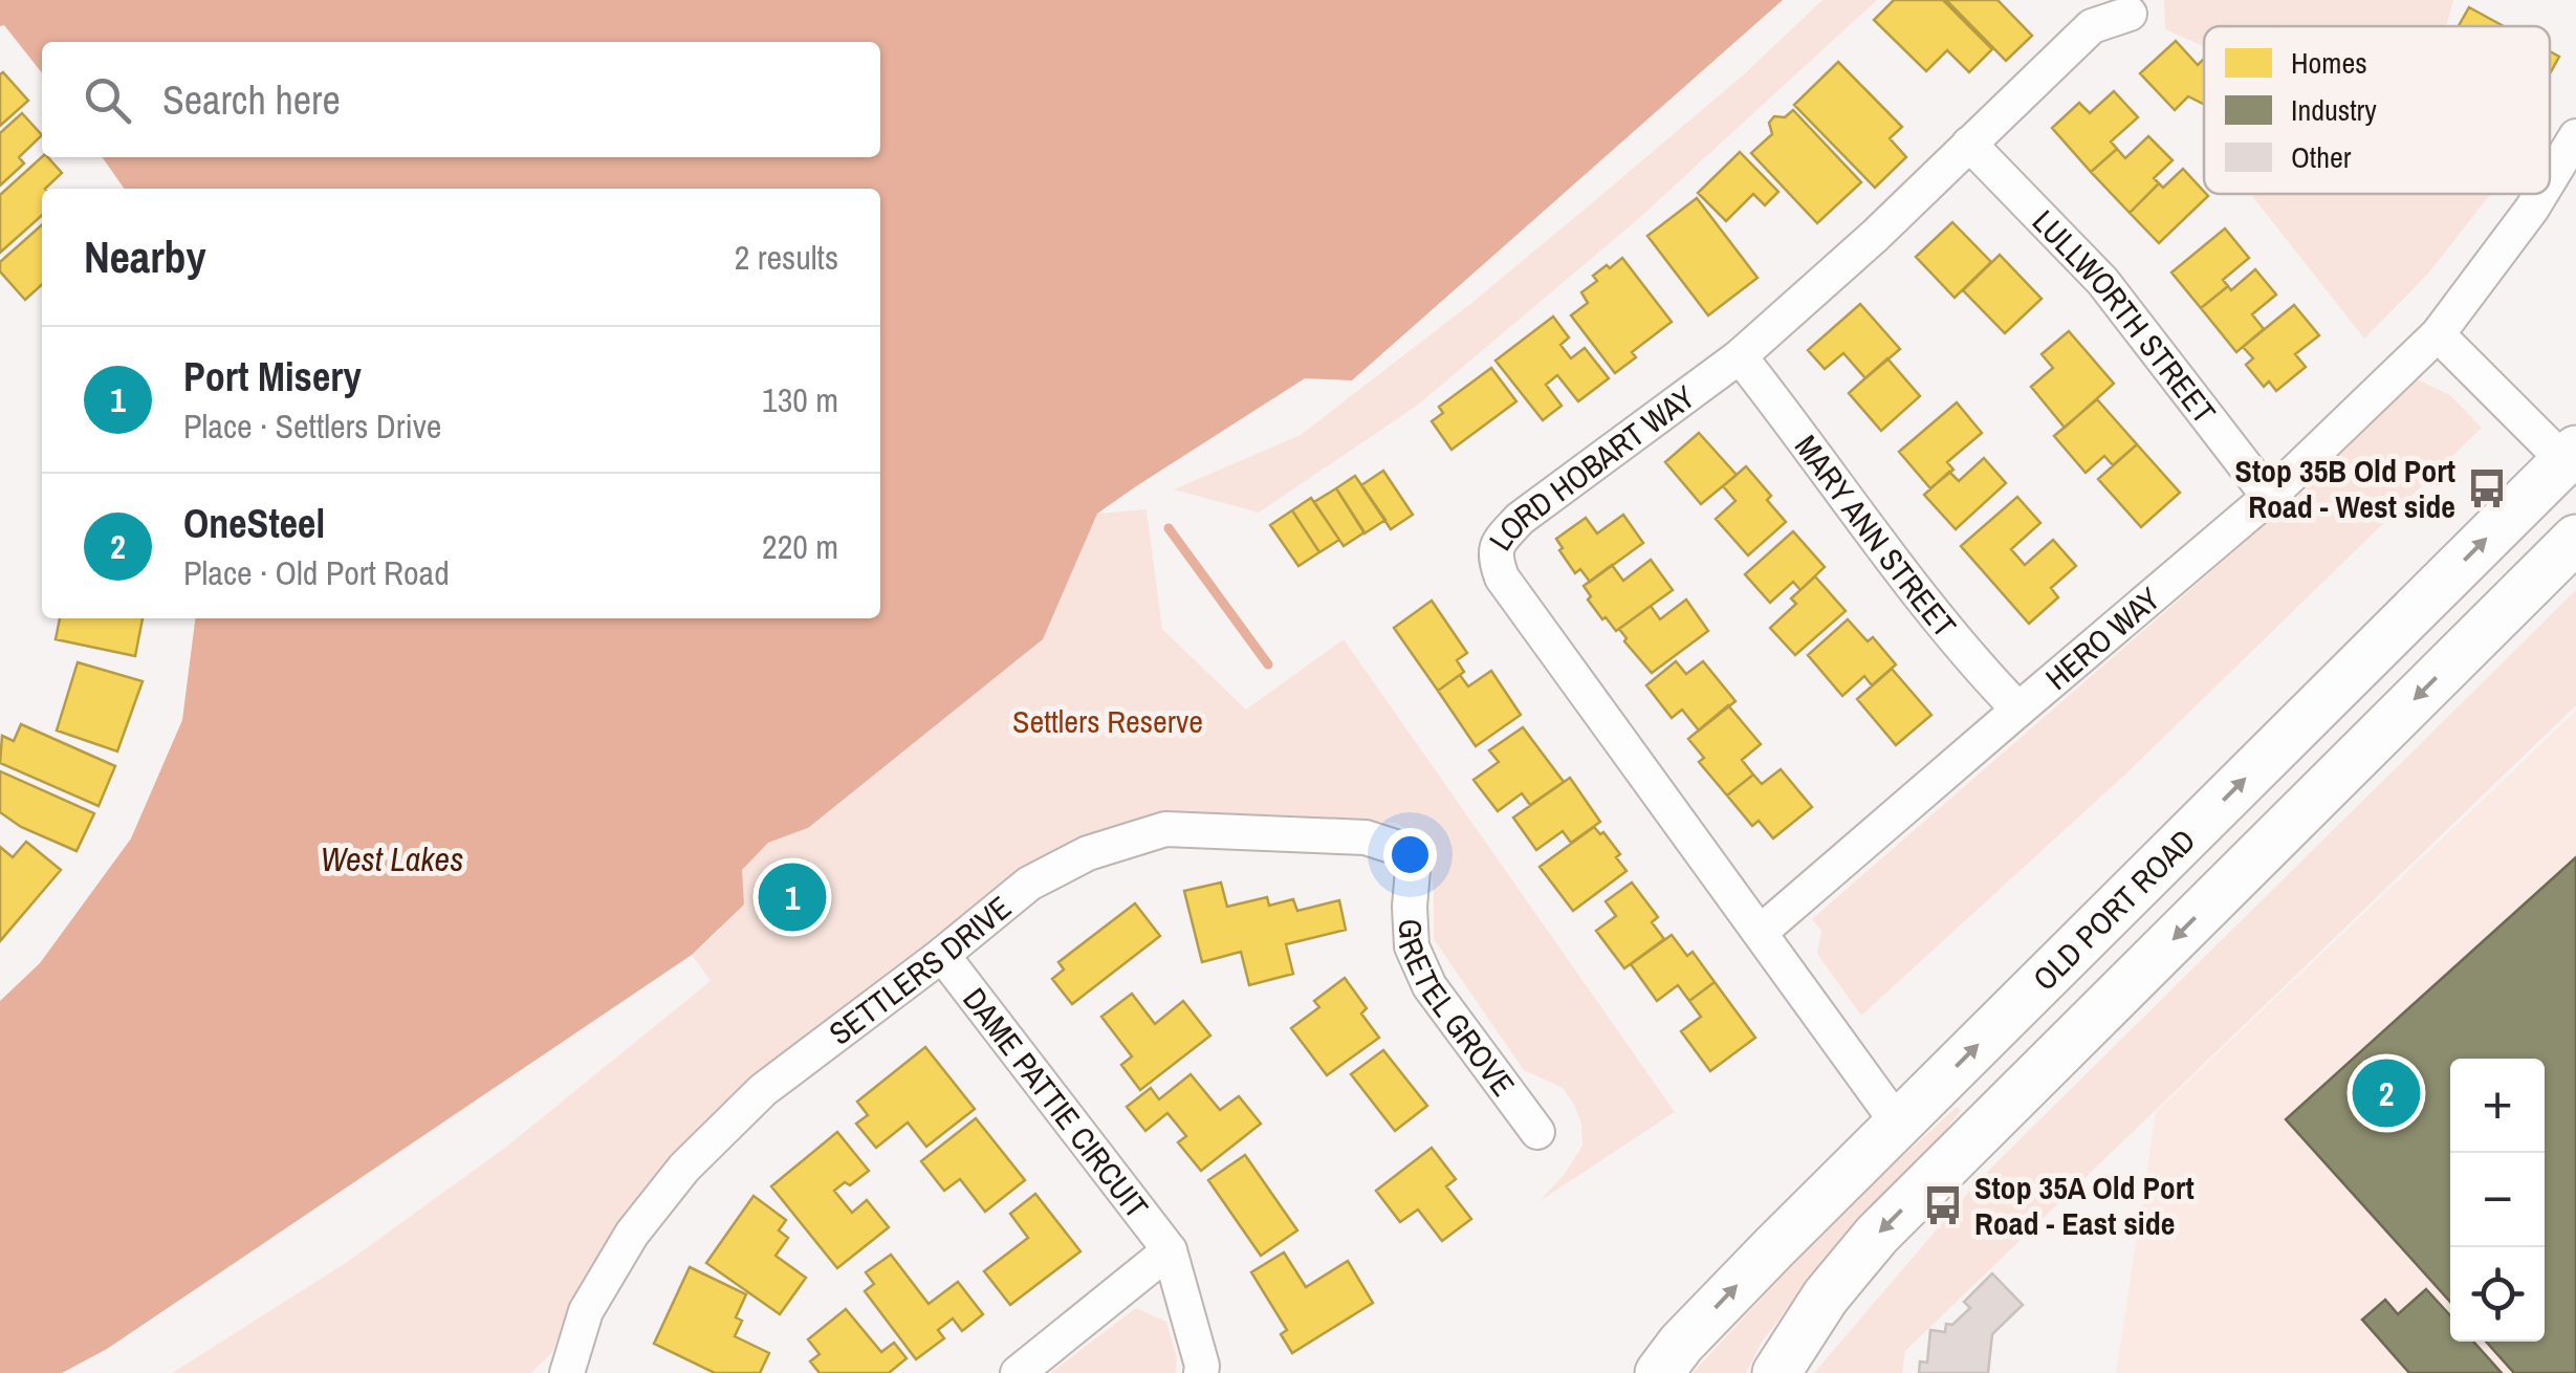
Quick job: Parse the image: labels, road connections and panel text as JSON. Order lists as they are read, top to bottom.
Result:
{
  "streets": {
    "main road": ["OLD PORT ROAD"],
    "street": [
      "LULLWORTH STREET",
      "LORD HOBART WAY",
      "MARY ANN STREET",
      "HERO WAY",
      "SETTLERS DRIVE",
      "GRETEL GROVE",
      "DAME PATTIE CIRCUIT"
    ]
  },
  "crossings": [
    ["LULLWORTH STREET", "LORD HOBART WAY"],
    ["LULLWORTH STREET", "HERO WAY"],
    ["LORD HOBART WAY", "MARY ANN STREET"],
    ["LORD HOBART WAY", "HERO WAY"],
    ["LORD HOBART WAY", "OLD PORT ROAD"],
    ["MARY ANN STREET", "HERO WAY"],
    ["SETTLERS DRIVE", "GRETEL GROVE"],
    ["SETTLERS DRIVE", "DAME PATTIE CIRCUIT"]
  ],
  "water": ["West Lakes"],
  "parks": ["Settlers Reserve"],
  "places": {
    "bus stop": ["Stop 35B Old Port Road - West side", "Stop 35A Old Port Road - East side"]
  },
  "legend": ["Homes", "Industry", "Other"],
  "page": {
    "search": "Search here",
    "heading": ["Nearby", "2 results"],
    "list": [
      {
        "mark": "1",
        "name": "Port Misery",
        "note": "Place · Settlers Drive",
        "value": "130 m"
      },
      {
        "mark": "2",
        "name": "OneSteel",
        "note": "Place · Old Port Road",
        "value": "220 m"
      }
    ],
    "pins": ["1", "2"],
    "map_buttons": ["+", "−"]
  }
}
